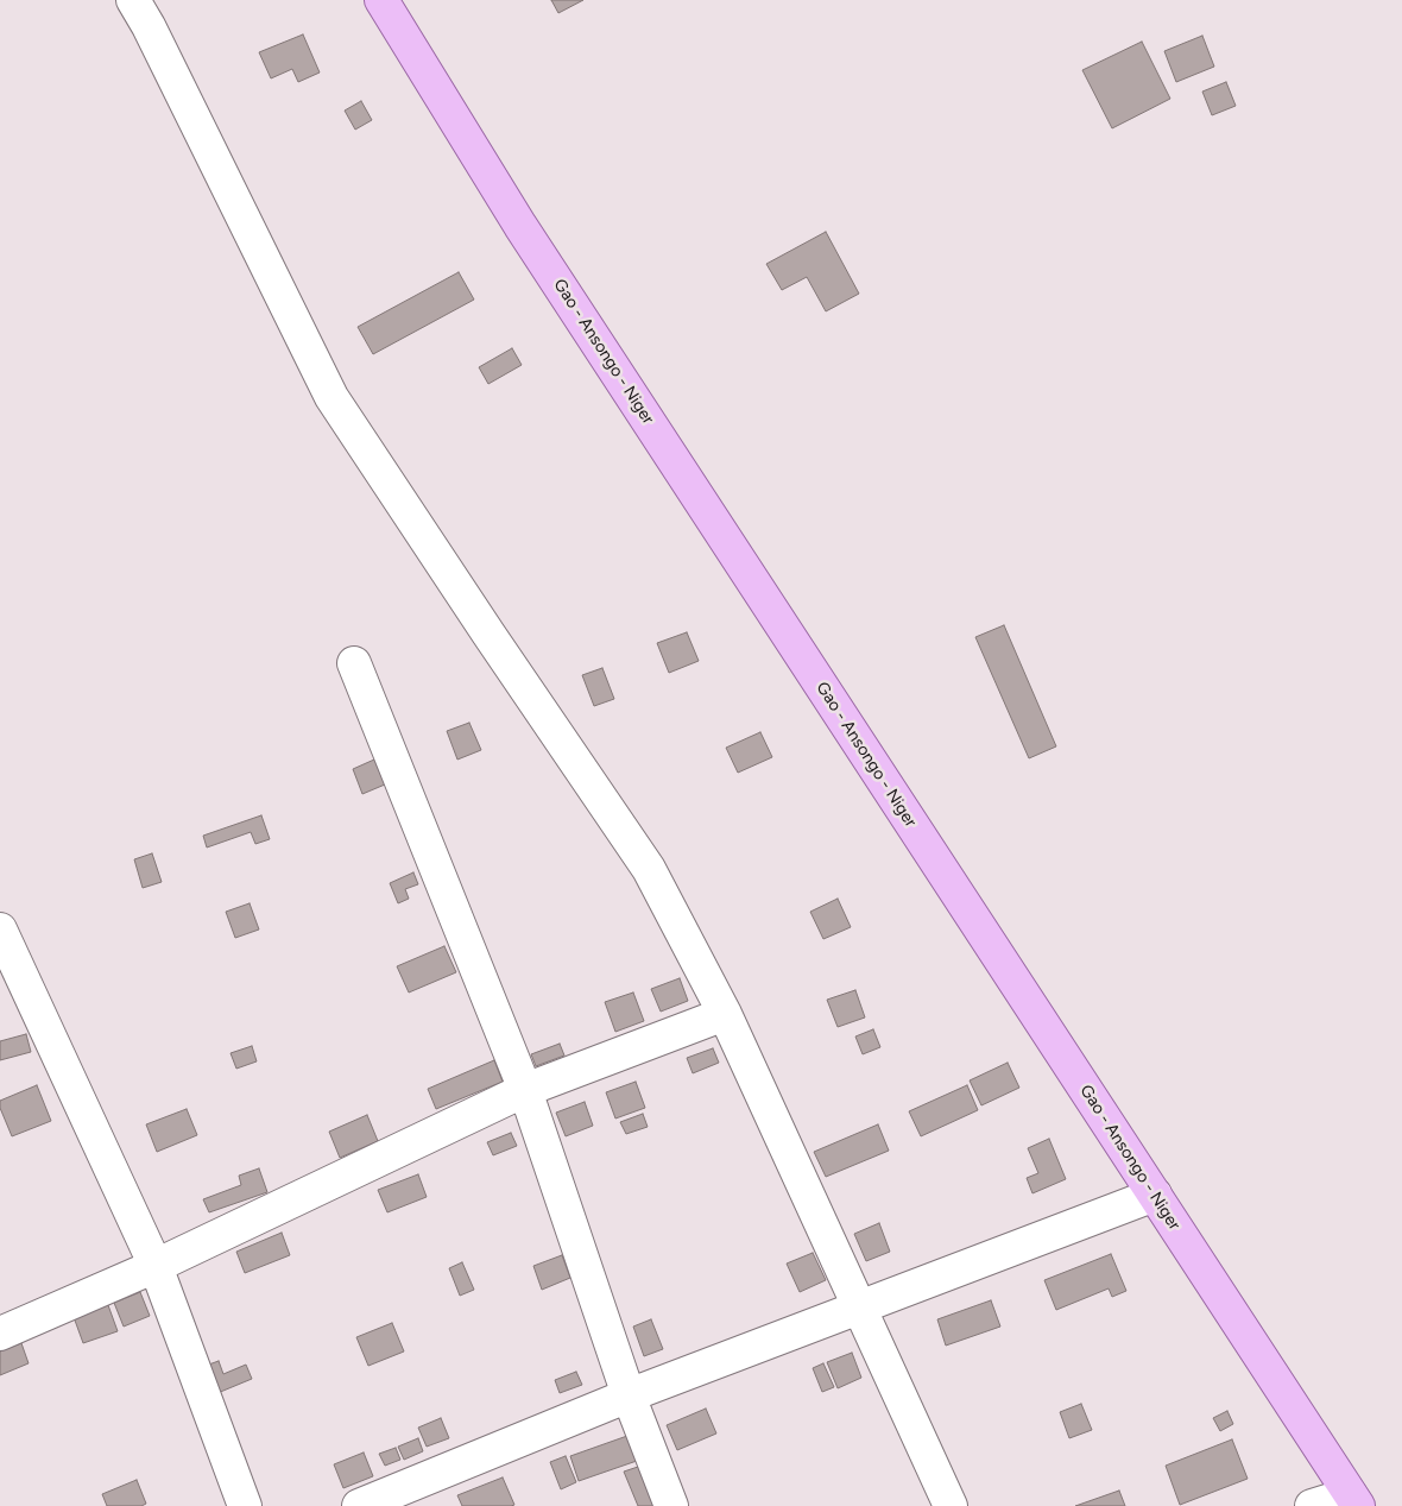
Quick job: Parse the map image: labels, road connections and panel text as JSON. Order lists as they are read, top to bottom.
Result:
{
  "streets": {
    "main road": ["Gao - Ansongo - Niger"]
  }
}
